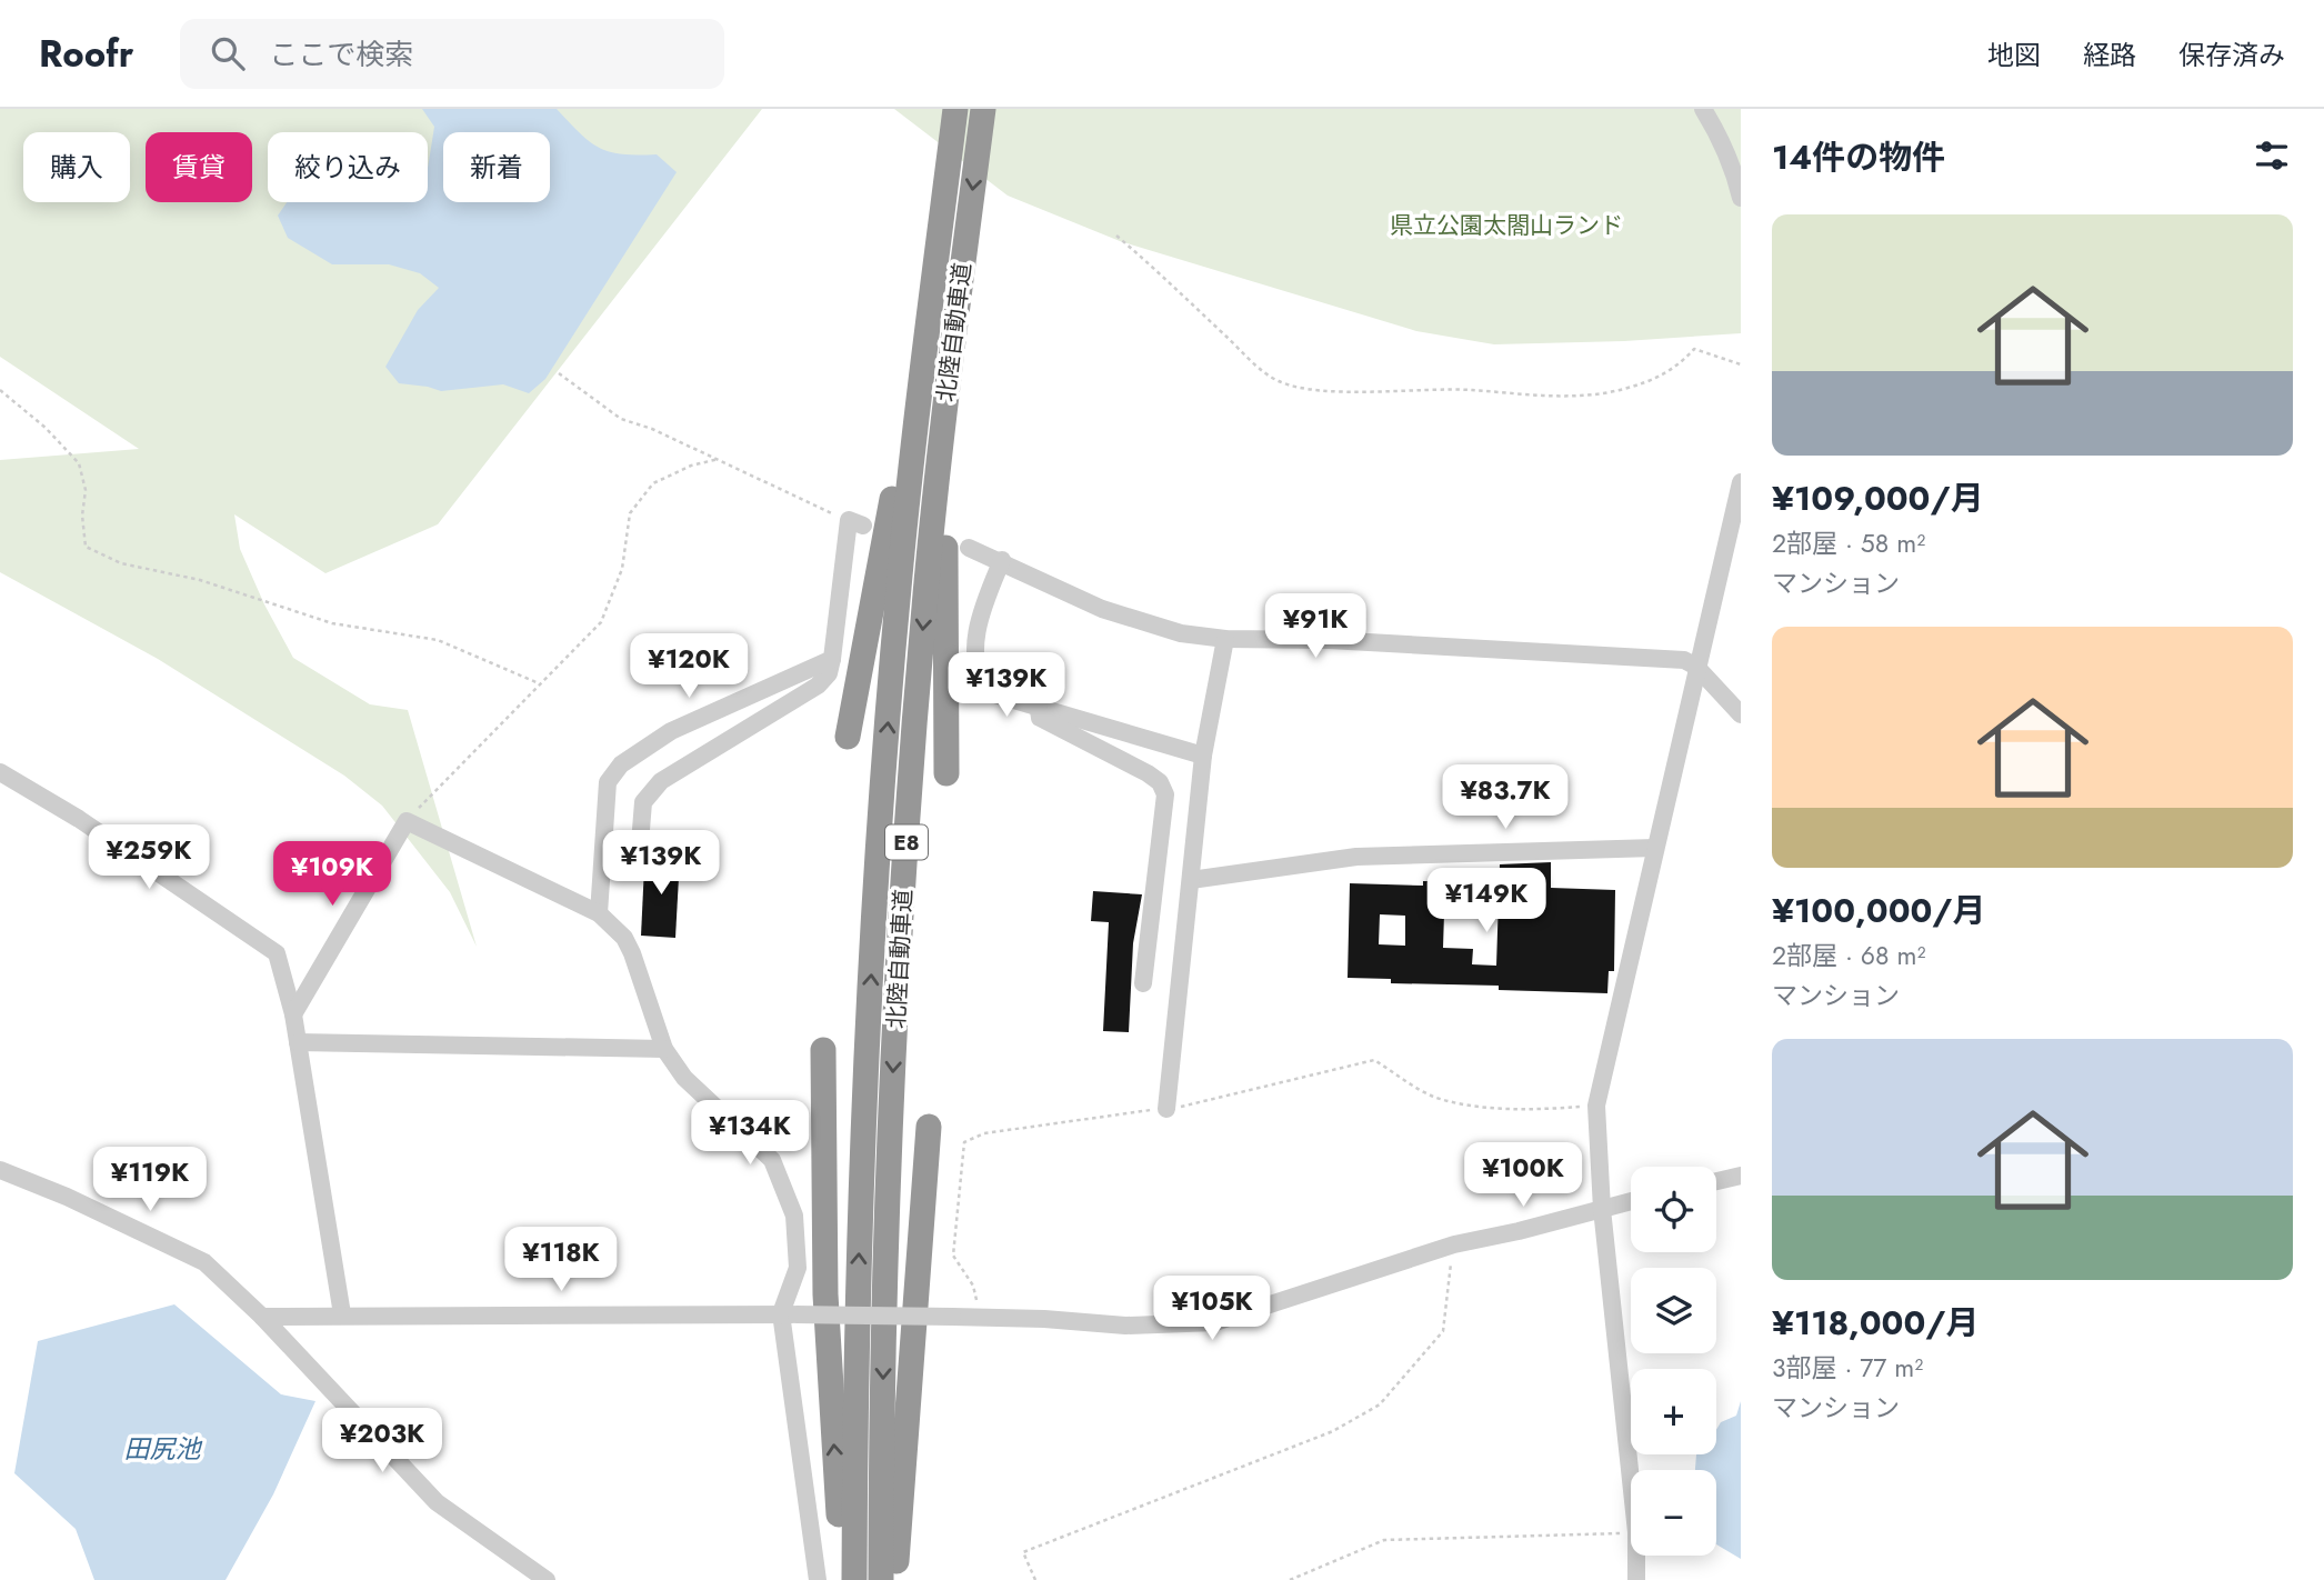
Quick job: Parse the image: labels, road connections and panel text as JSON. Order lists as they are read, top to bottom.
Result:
{
  "streets": {
    "highway": ["北陸自動車道", "E8"]
  },
  "water": ["田尻池"],
  "parks": ["県立公園太閤山ランド"],
  "page": {
    "header": "Roofr",
    "search": "ここで検索",
    "nav": ["地図", "経路", "保存済み"],
    "heading": "14件の物件",
    "chip": [
      "購入",
      "賃貸",
      "絞り込み",
      "新着"
    ],
    "list": [
      {
        "name": "¥109,000/月",
        "note": "2部屋 · 58 m² · マンション"
      },
      {
        "name": "¥100,000/月",
        "note": "2部屋 · 68 m² · マンション"
      },
      {
        "name": "¥118,000/月",
        "note": "3部屋 · 77 m² · マンション"
      }
    ],
    "price": [
      "¥91K",
      "¥120K",
      "¥139K",
      "¥83.7K",
      "¥259K",
      "¥139K",
      "¥109K",
      "¥149K",
      "¥134K",
      "¥100K",
      "¥119K",
      "¥118K",
      "¥105K",
      "¥203K"
    ],
    "map_buttons": ["+", "−"]
  }
}
